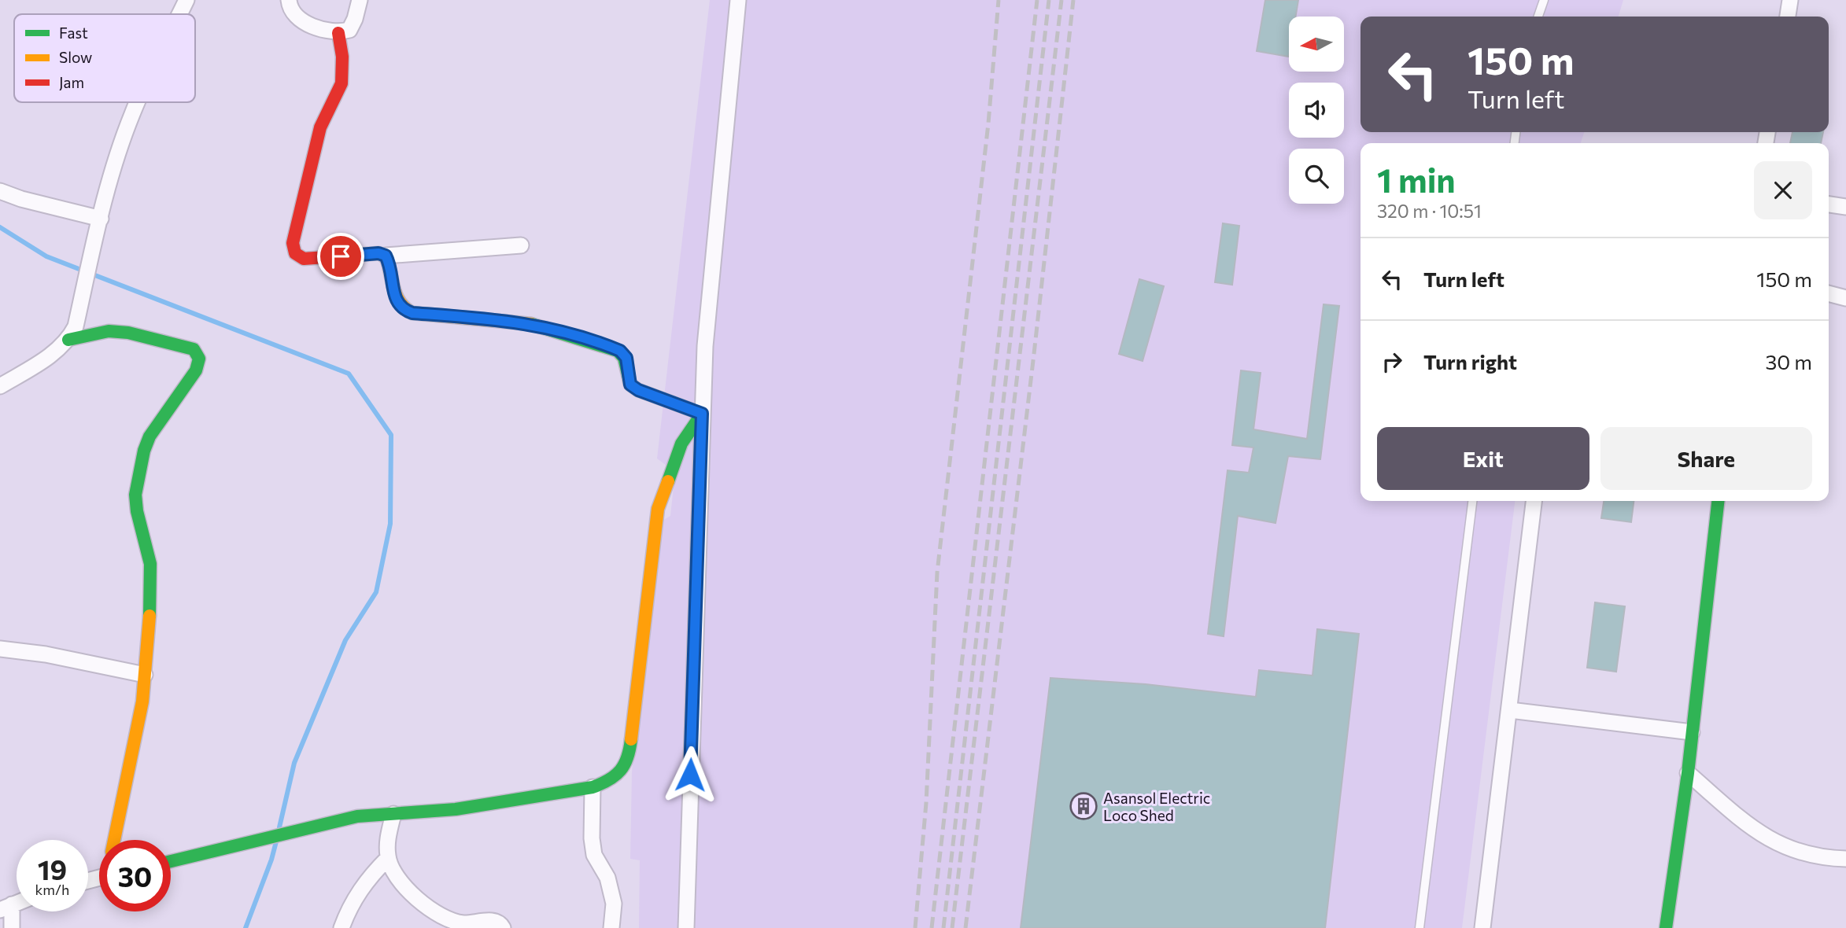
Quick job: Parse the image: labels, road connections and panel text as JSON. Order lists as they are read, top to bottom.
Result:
{
  "places": {
    "building": ["Asansol Electric Loco Shed"]
  },
  "legend": ["Fast", "Slow", "Jam"],
  "north": "left",
  "page": {
    "turn": ["150 m", "Turn left"],
    "heading": ["1 min", "320 m · 10:51"],
    "list": [
      {
        "name": "Turn left",
        "value": "150 m"
      },
      {
        "name": "Turn right",
        "value": "30 m"
      }
    ],
    "buttons": ["Exit", "Share"],
    "speed": "19 km/h",
    "limit": "30"
  }
}
